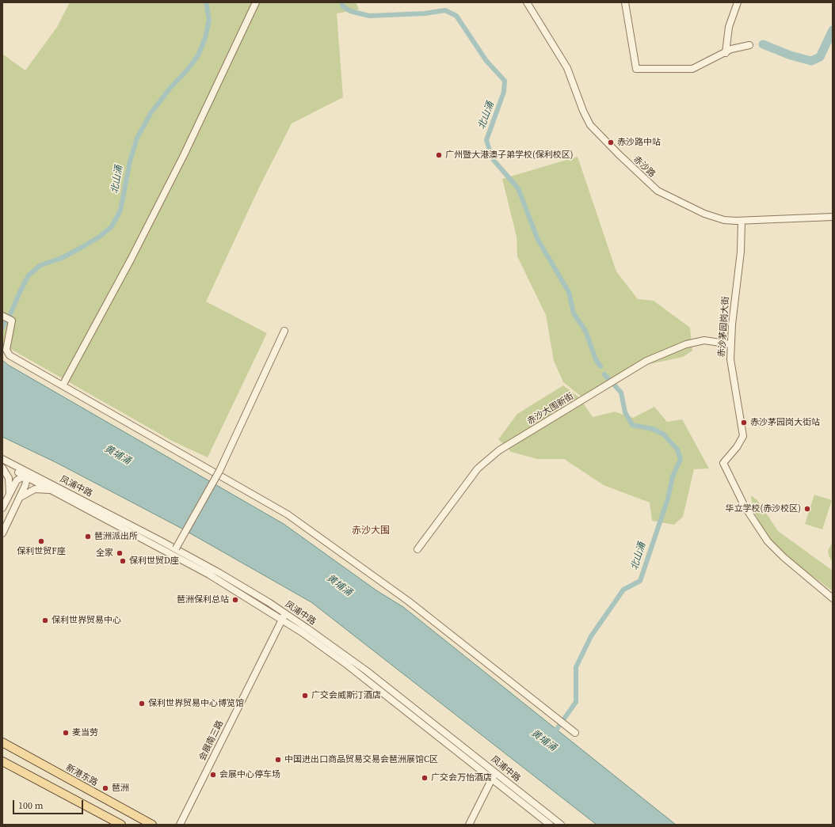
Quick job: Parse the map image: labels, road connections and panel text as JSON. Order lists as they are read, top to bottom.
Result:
{
  "streets": {
    "main road": ["新港东路"],
    "street": [
      "赤沙路",
      "赤沙茅园岗大街",
      "赤沙大围新街",
      "凤浦中路",
      "会展南三路"
    ]
  },
  "crossings": [
    ["赤沙路", "赤沙茅园岗大街"],
    ["赤沙茅园岗大街", "赤沙大围新街"],
    ["凤浦中路", "会展南三路"]
  ],
  "districts": ["赤沙大围"],
  "water": ["北山涌", "黄埔涌"],
  "places": [
    "赤沙路中站",
    "广州暨大港澳子弟学校(保利校区)",
    "赤沙茅园岗大街站",
    "华立学校(赤沙校区)",
    "琶洲派出所",
    "保利世贸F座",
    "全家",
    "保利世贸D座",
    "琶洲保利总站",
    "保利世界贸易中心",
    "广交会威斯汀酒店",
    "保利世界贸易中心博览馆",
    "麦当劳",
    "中国进出口商品贸易交易会琶洲展馆C区",
    "会展中心停车场",
    "广交会万怡酒店",
    "琶洲"
  ],
  "scale_bar": "100 m"
}
